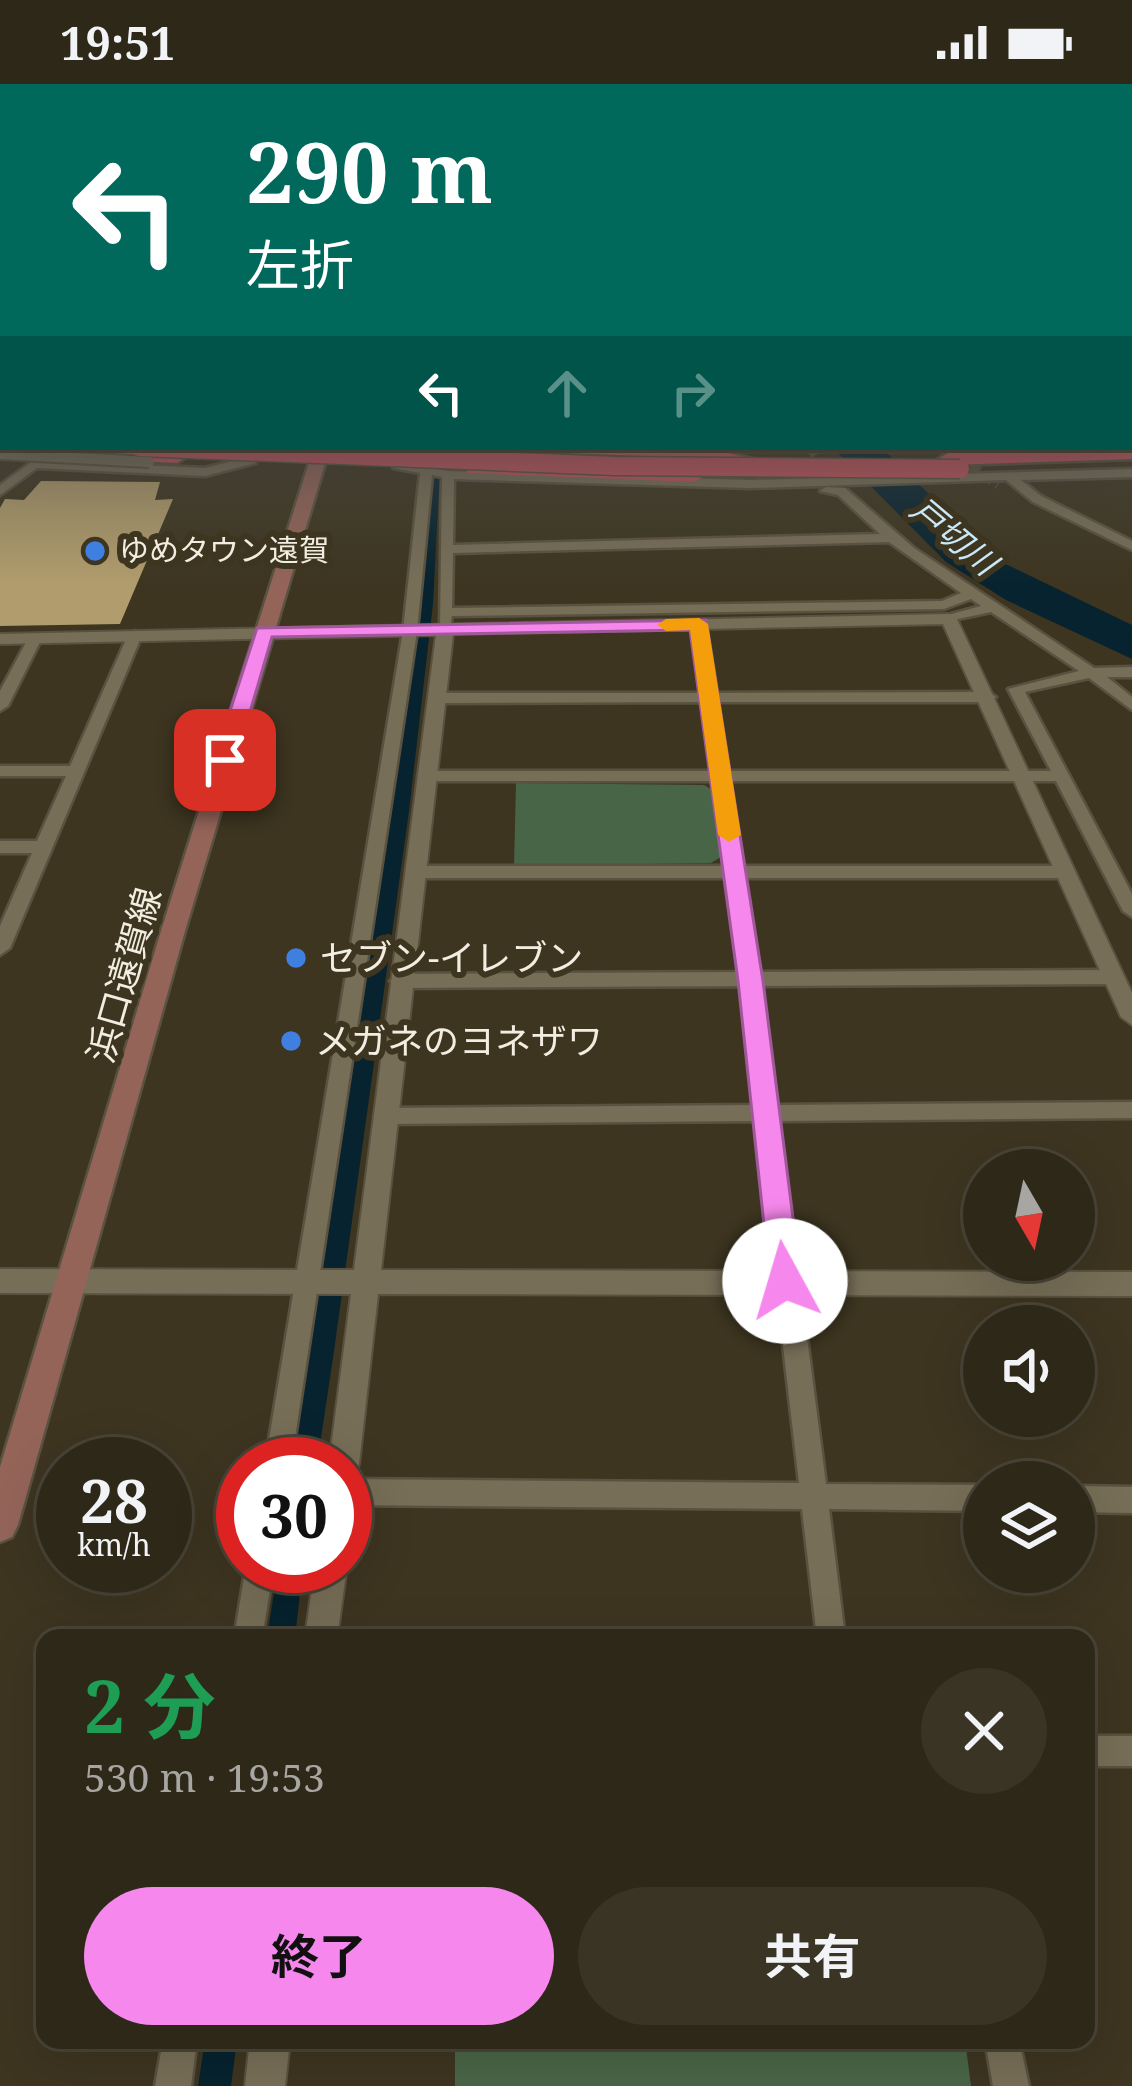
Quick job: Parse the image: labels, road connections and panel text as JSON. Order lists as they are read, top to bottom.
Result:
{
  "streets": {
    "main road": ["浜口遠賀線"]
  },
  "water": ["戸切川"],
  "places": ["ゆめタウン遠賀", "セブン-イレブン", "メガネのヨネザワ"],
  "north": "bottom",
  "page": {
    "status": "19:51",
    "turn": ["290 m", "左折"],
    "speed": "28 km/h",
    "limit": "30",
    "heading": ["2 分", "530 m · 19:53"],
    "buttons": ["終了", "共有"]
  }
}
